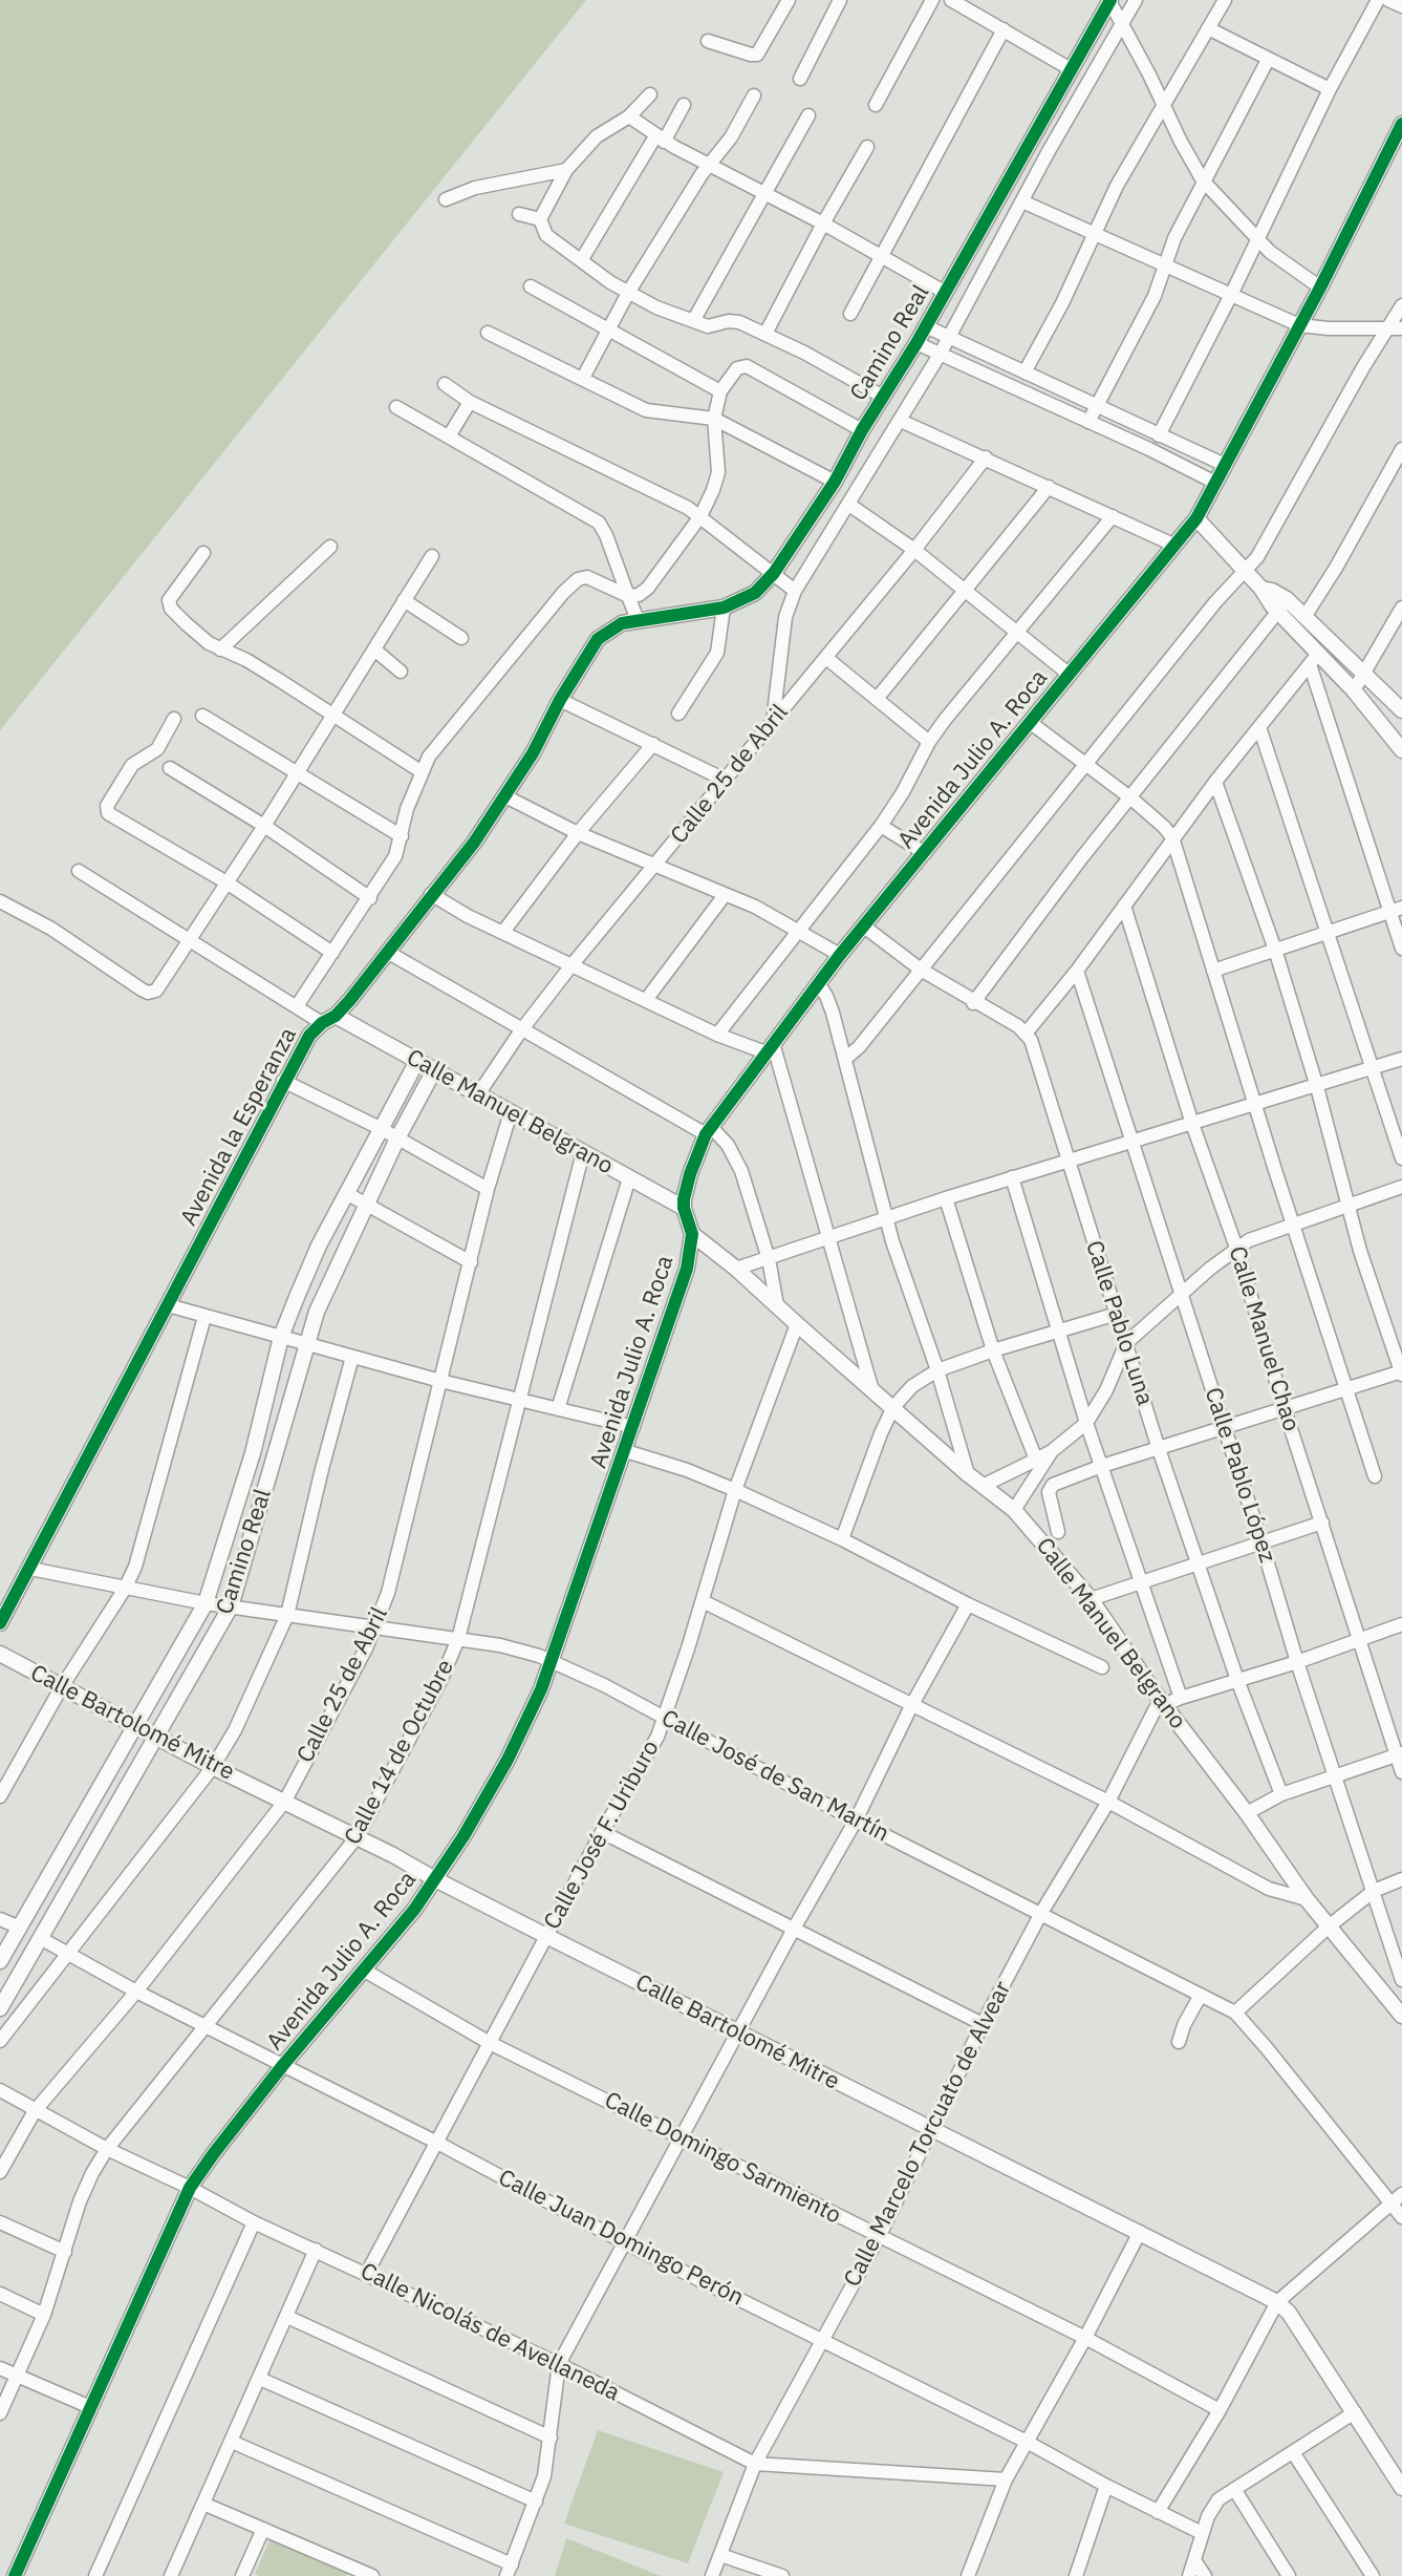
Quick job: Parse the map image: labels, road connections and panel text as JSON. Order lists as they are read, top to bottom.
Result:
{
  "streets": {
    "street": [
      "Camino Real",
      "Avenida Julio A. Roca",
      "Calle 25 de Abril",
      "Calle Manuel Belgrano",
      "Avenida la Esperanza",
      "Calle Pablo Luna",
      "Calle Manuel Chao",
      "Calle Pablo López",
      "Calle Bartolomé Mitre",
      "Calle 14 de Octubre",
      "Calle José de San Martín",
      "Calle José F. Uriburo",
      "Calle Marcelo Torcuato de Alvear",
      "Calle Domingo Sarmiento",
      "Calle Juan Domingo Perón",
      "Calle Nicolás de Avellaneda"
    ]
  },
  "crossings": [
    ["Camino Real", "Calle 25 de Abril"],
    ["Camino Real", "Calle Manuel Belgrano"],
    ["Camino Real", "Avenida la Esperanza"],
    ["Camino Real", "Calle Bartolomé Mitre"],
    ["Camino Real", "Calle José de San Martín"],
    ["Camino Real", "Calle Juan Domingo Perón"],
    ["Avenida Julio A. Roca", "Calle Manuel Belgrano"],
    ["Avenida Julio A. Roca", "Calle Bartolomé Mitre"],
    ["Avenida Julio A. Roca", "Calle José de San Martín"],
    ["Avenida Julio A. Roca", "Calle Domingo Sarmiento"],
    ["Avenida Julio A. Roca", "Calle Juan Domingo Perón"],
    ["Avenida Julio A. Roca", "Calle Nicolás de Avellaneda"],
    ["Calle 25 de Abril", "Calle Manuel Belgrano"],
    ["Calle 25 de Abril", "Calle Bartolomé Mitre"],
    ["Calle 25 de Abril", "Calle José de San Martín"],
    ["Calle 25 de Abril", "Calle Juan Domingo Perón"],
    ["Calle 25 de Abril", "Calle Nicolás de Avellaneda"],
    ["Calle Manuel Belgrano", "Avenida la Esperanza"],
    ["Calle Manuel Belgrano", "Calle 14 de Octubre"],
    ["Calle Manuel Belgrano", "Calle José F. Uriburo"],
    ["Calle Manuel Belgrano", "Calle Marcelo Torcuato de Alvear"],
    ["Avenida la Esperanza", "Calle José de San Martín"],
    ["Calle Bartolomé Mitre", "Calle 14 de Octubre"],
    ["Calle Bartolomé Mitre", "Calle José F. Uriburo"],
    ["Calle Bartolomé Mitre", "Calle Marcelo Torcuato de Alvear"],
    ["Calle 14 de Octubre", "Calle José de San Martín"],
    ["Calle 14 de Octubre", "Calle Juan Domingo Perón"],
    ["Calle 14 de Octubre", "Calle Nicolás de Avellaneda"],
    ["Calle José de San Martín", "Calle José F. Uriburo"],
    ["Calle José de San Martín", "Calle Marcelo Torcuato de Alvear"],
    ["Calle José F. Uriburo", "Calle Domingo Sarmiento"],
    ["Calle José F. Uriburo", "Calle Juan Domingo Perón"],
    ["Calle José F. Uriburo", "Calle Nicolás de Avellaneda"],
    ["Calle Marcelo Torcuato de Alvear", "Calle Domingo Sarmiento"],
    ["Calle Marcelo Torcuato de Alvear", "Calle Juan Domingo Perón"],
    ["Calle Marcelo Torcuato de Alvear", "Calle Nicolás de Avellaneda"]
  ]
}
